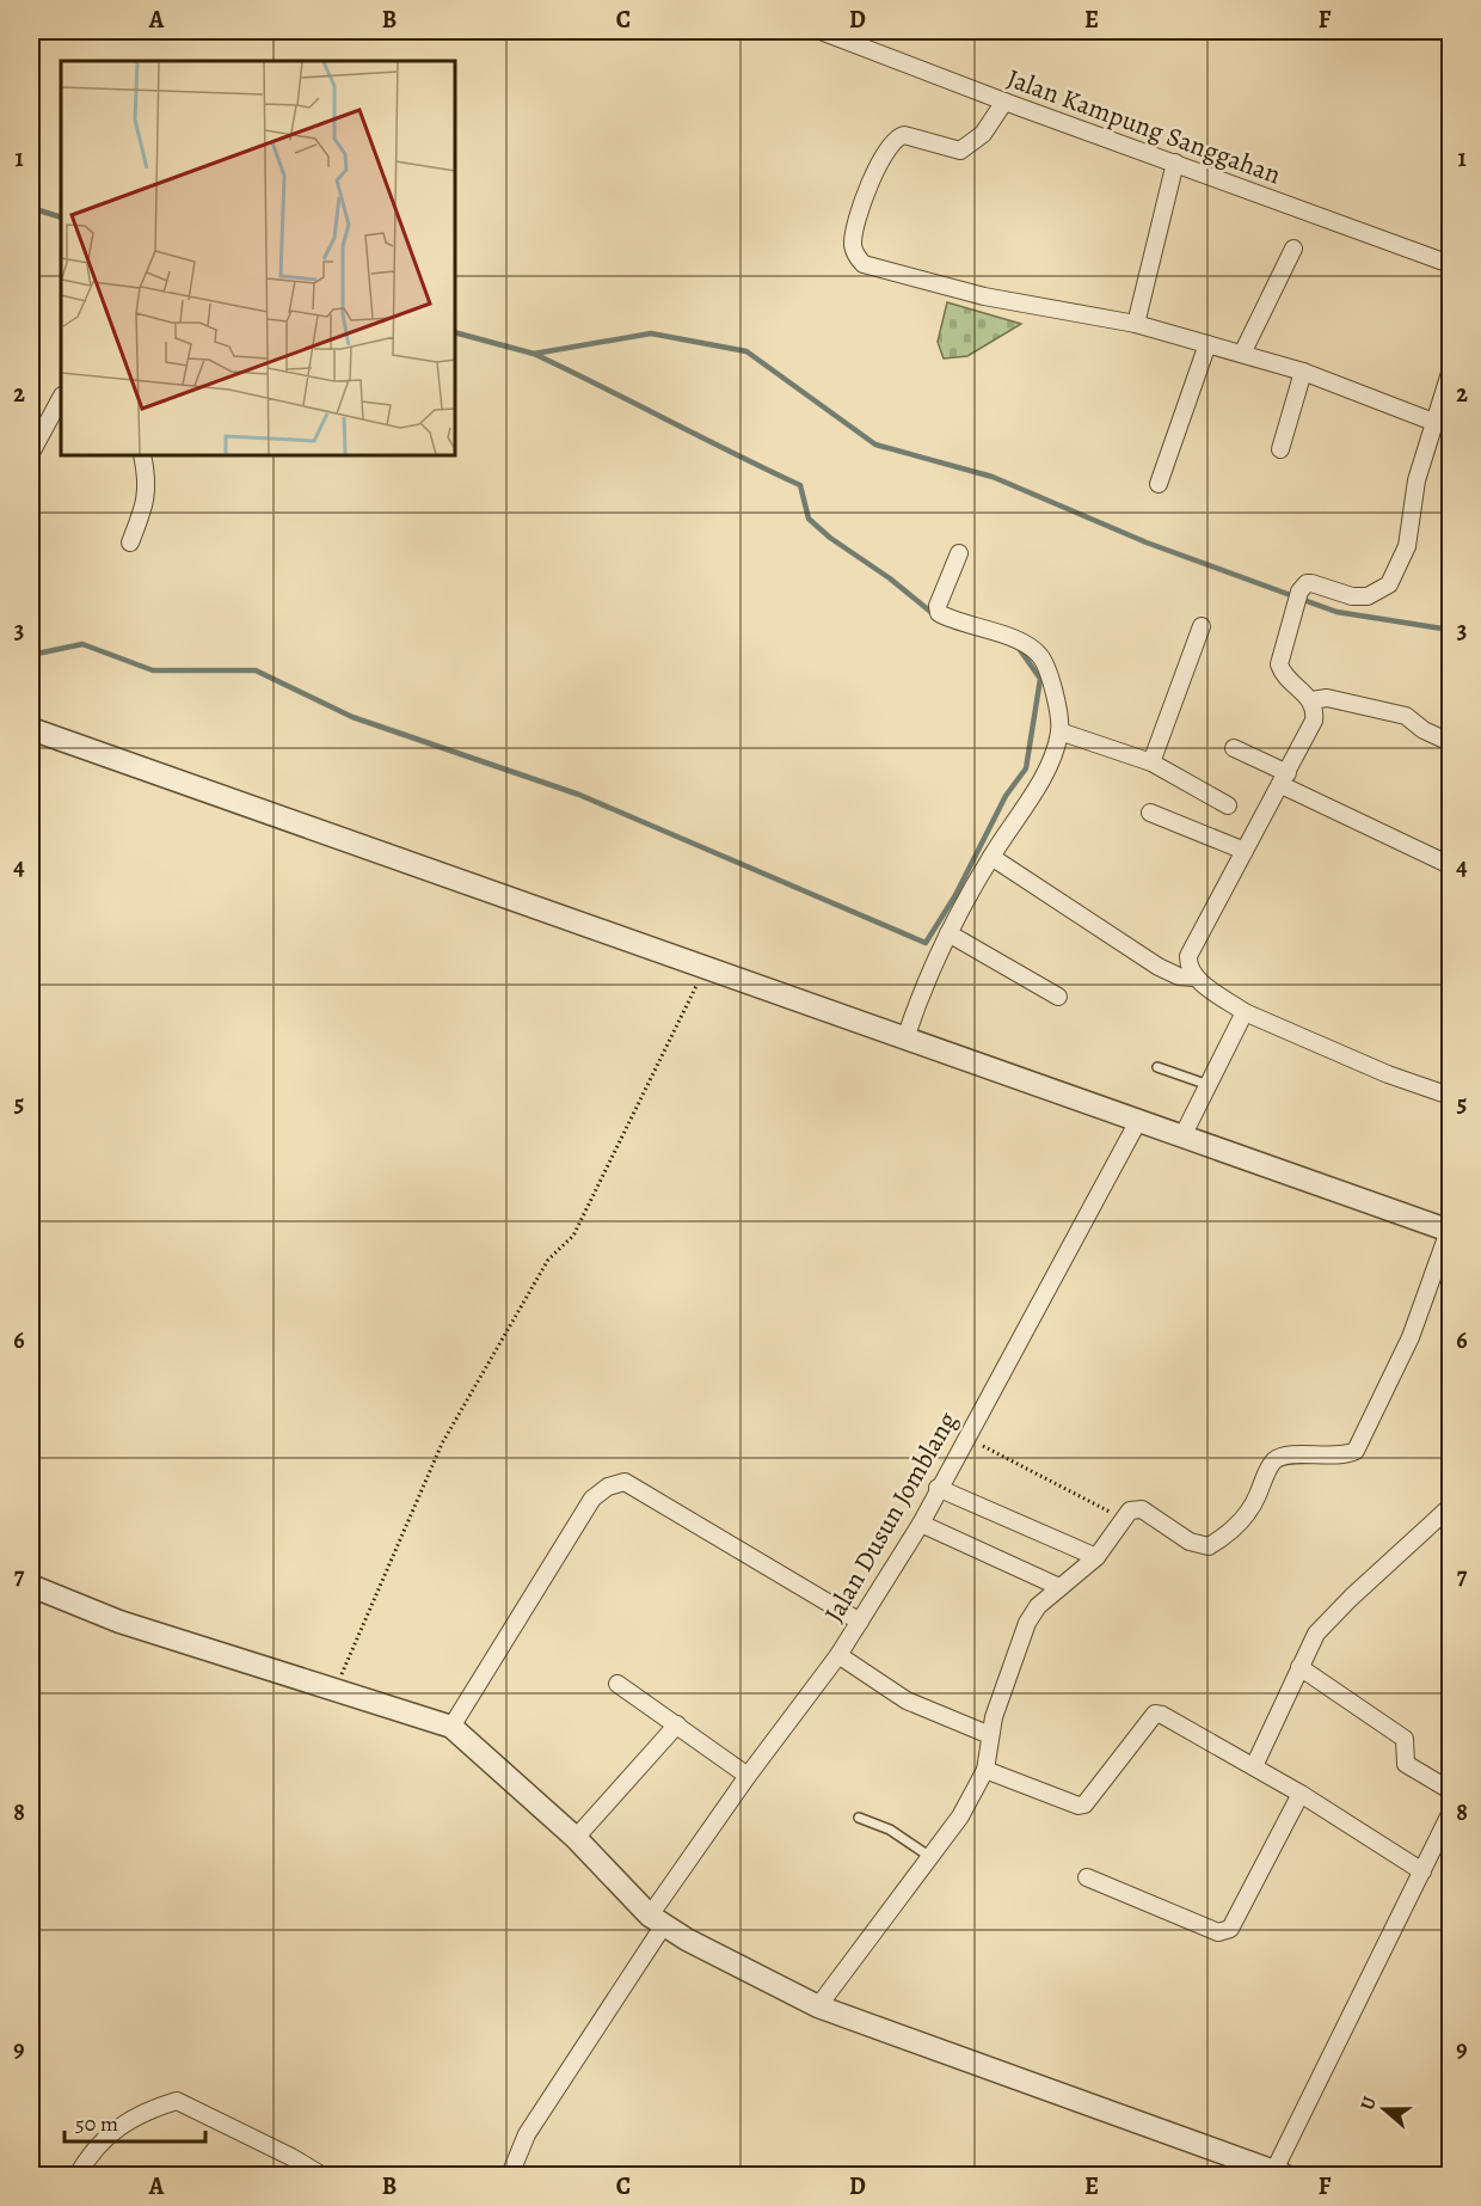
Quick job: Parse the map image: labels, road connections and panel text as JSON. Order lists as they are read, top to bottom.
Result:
{
  "streets": {
    "street": ["Jalan Kampung Sanggahan", "Jalan Dusun Jomblang"]
  },
  "scale_bar": "50 m",
  "north": "left",
  "grid": {
    "columns": [
      "A",
      "B",
      "C",
      "D",
      "E",
      "F"
    ],
    "rows": [
      "1",
      "2",
      "3",
      "4",
      "5",
      "6",
      "7",
      "8",
      "9"
    ]
  }
}
